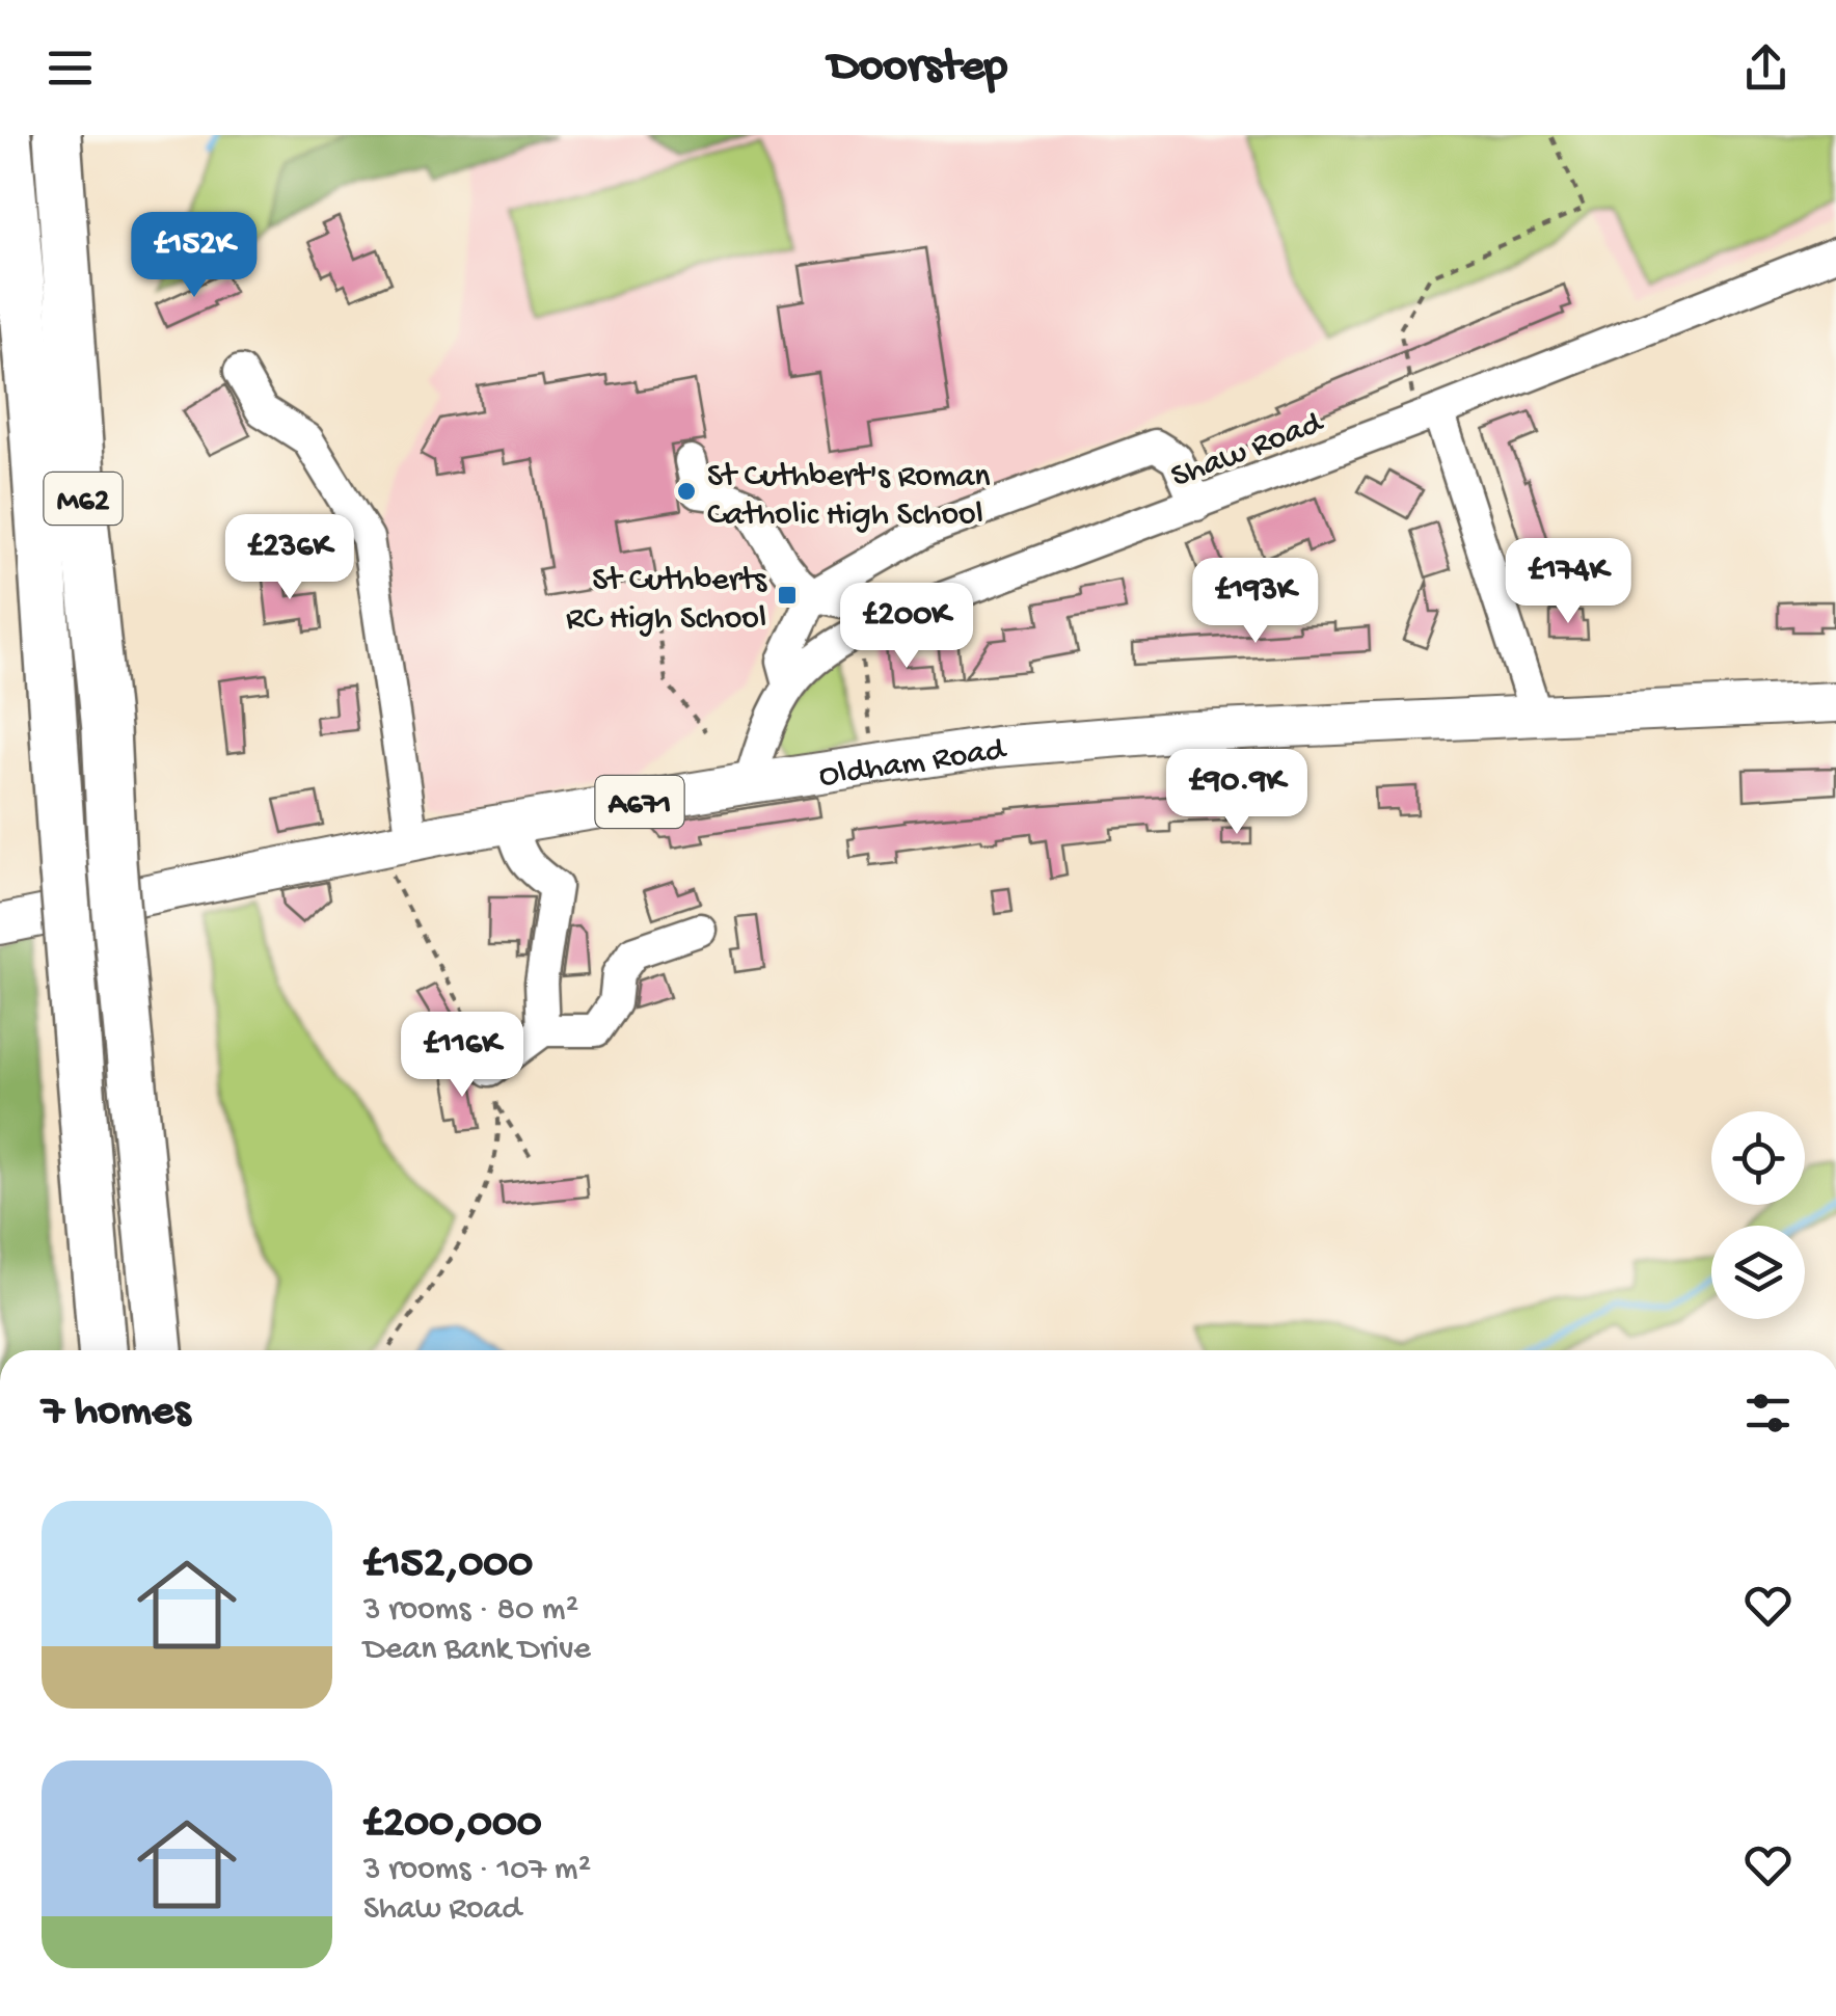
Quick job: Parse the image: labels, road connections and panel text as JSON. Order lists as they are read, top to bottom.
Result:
{
  "streets": {
    "highway": ["M62"],
    "main road": ["Oldham Road", "A671"],
    "street": ["Shaw Road"]
  },
  "crossings": [
    ["Shaw Road", "Oldham Road"]
  ],
  "places": {
    "other": ["St Cuthbert's Roman Catholic High School"],
    "transit": ["St Cuthberts RC High School"]
  },
  "page": {
    "header": "Doorstep",
    "price": [
      "£152K",
      "£236K",
      "£174K",
      "£193K",
      "£200K",
      "£90.9K",
      "£116K"
    ],
    "heading": "7 homes",
    "list": [
      {
        "name": "£152,000",
        "note": "3 rooms · 80 m² · Dean Bank Drive"
      },
      {
        "name": "£200,000",
        "note": "3 rooms · 107 m² · Shaw Road"
      }
    ]
  }
}
